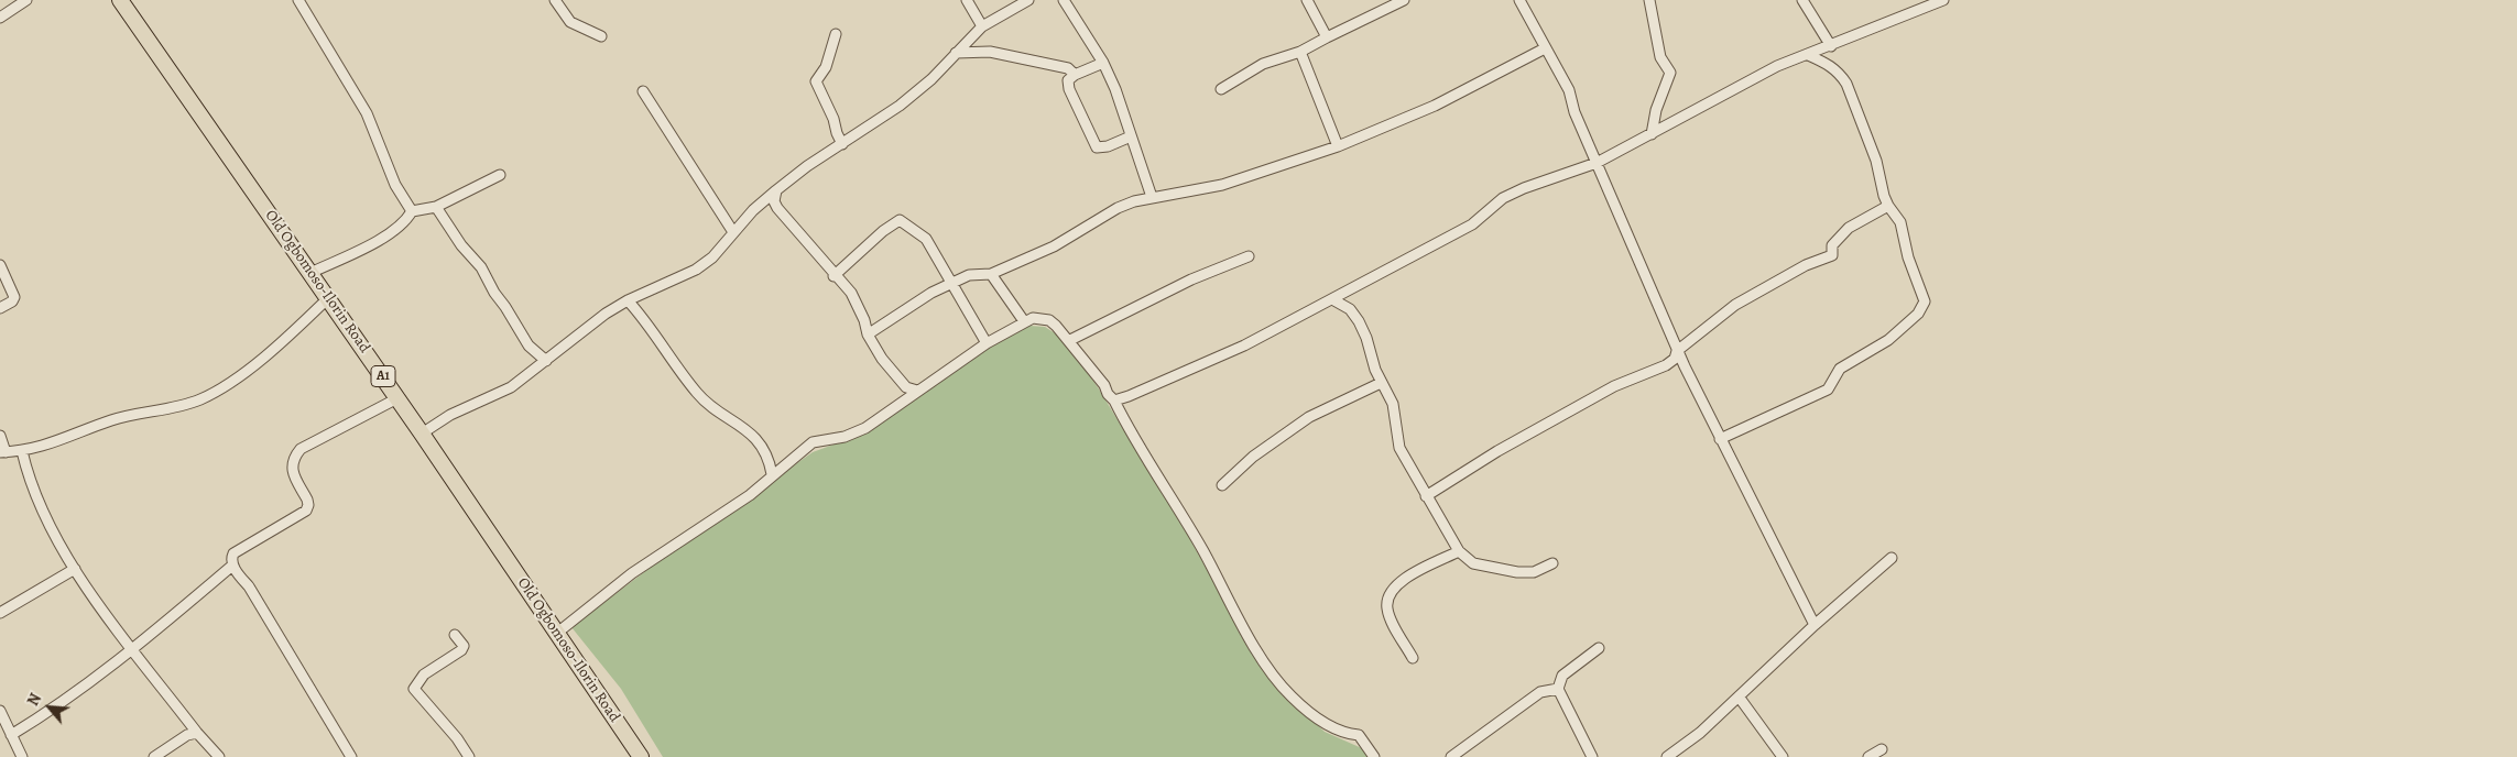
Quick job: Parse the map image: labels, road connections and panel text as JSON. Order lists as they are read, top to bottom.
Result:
{
  "streets": {
    "highway": ["Old Ogbomoso-Ilorin Road", "A1"]
  },
  "north": "top left"
}
